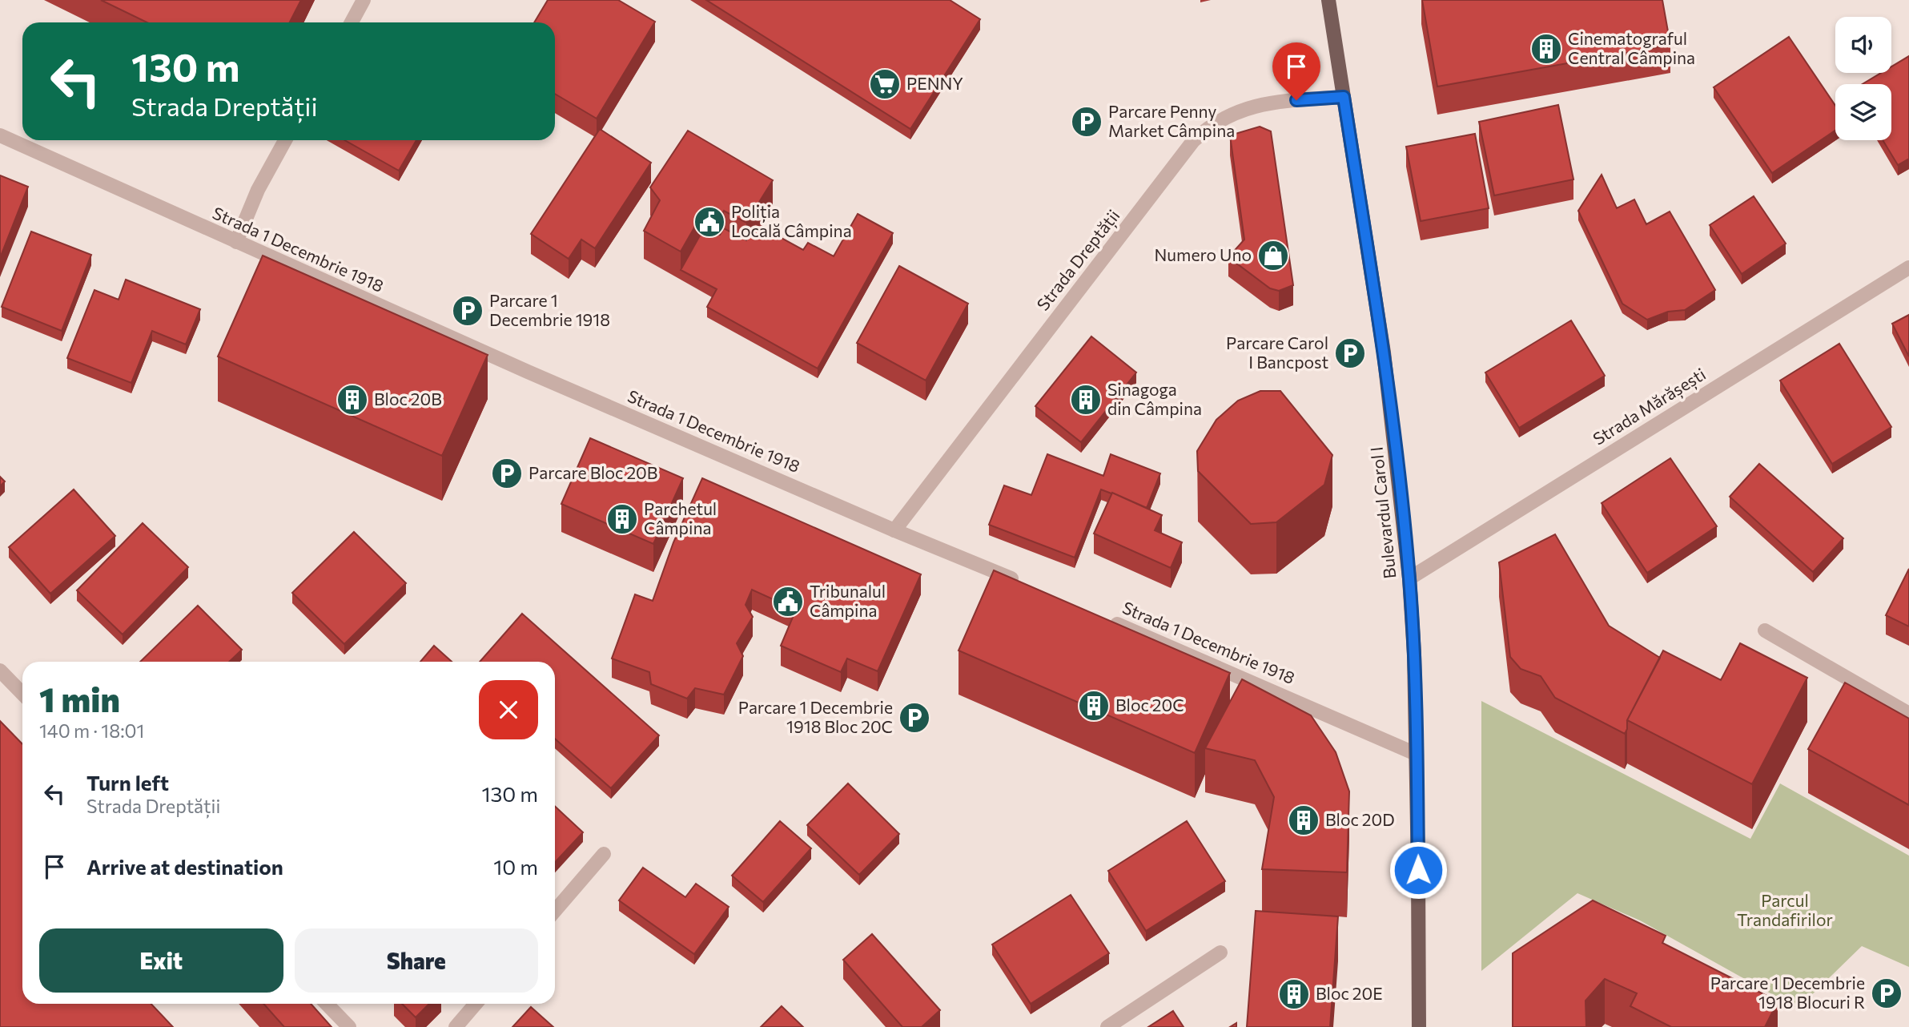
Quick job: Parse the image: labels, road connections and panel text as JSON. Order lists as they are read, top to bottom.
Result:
{
  "streets": {
    "main road": ["Bulevardul Carol I"],
    "street": ["Strada 1 Decembrie 1918", "Strada Dreptății", "Strada Mărășești"]
  },
  "crossings": [
    ["Strada 1 Decembrie 1918", "Strada Dreptății"],
    ["Strada 1 Decembrie 1918", "Bulevardul Carol I"],
    ["Strada Dreptății", "Bulevardul Carol I"],
    ["Strada Mărășești", "Bulevardul Carol I"]
  ],
  "parks": ["Parcul Trandafirilor"],
  "places": {
    "building": [
      "Cinematograful Central Câmpina",
      "Bloc 20B",
      "Sinagoga din Câmpina",
      "Parchetul Câmpina",
      "Bloc 20C",
      "Bloc 20D",
      "Bloc 20E"
    ],
    "supermarket": ["PENNY"],
    "parking": [
      "Parcare Penny Market Câmpina",
      "Parcare 1 Decembrie 1918",
      "Parcare Carol I Bancpost",
      "Parcare Bloc 20B",
      "Parcare 1 Decembrie 1918 Bloc 20C",
      "Parcare 1 Decembrie 1918 Blocuri R"
    ],
    "public building": ["Poliția Locală Câmpina", "Tribunalul Câmpina"],
    "shop": ["Numero Uno"]
  },
  "page": {
    "turn": ["130 m", "Strada Dreptății"],
    "heading": ["1 min", "140 m · 18:01"],
    "list": [
      {
        "name": "Turn left",
        "note": "Strada Dreptății",
        "value": "130 m"
      },
      {
        "name": "Arrive at destination",
        "value": "10 m"
      }
    ],
    "buttons": ["Exit", "Share"]
  }
}
